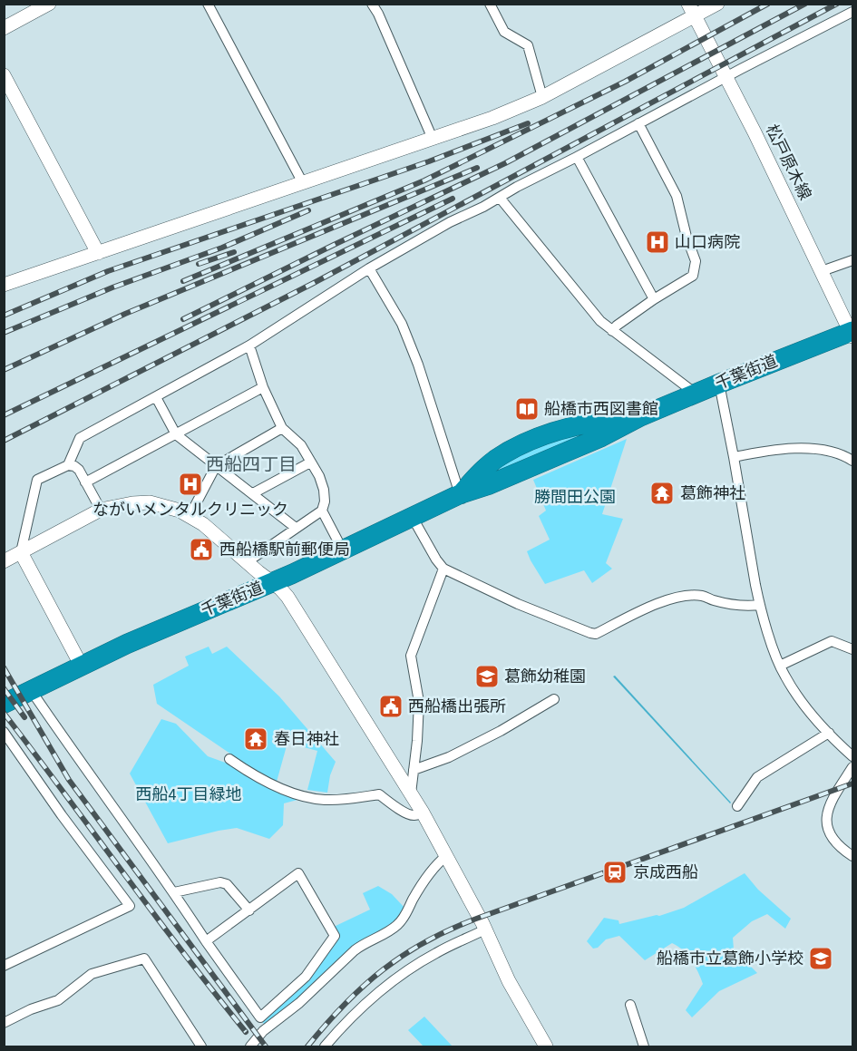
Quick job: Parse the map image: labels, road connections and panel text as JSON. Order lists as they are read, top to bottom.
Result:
{
  "streets": {
    "highway": ["千葉街道"],
    "street": ["松戸原木線"]
  },
  "crossings": [
    ["松戸原木線", "千葉街道"]
  ],
  "districts": ["西船四丁目"],
  "parks": ["勝間田公園", "西船4丁目緑地"],
  "places": {
    "hospital": ["山口病院", "ながいメンタルクリニック"],
    "library": ["船橋市西図書館"],
    "temple": ["葛飾神社", "春日神社"],
    "public building": ["西船橋駅前郵便局", "西船橋出張所"],
    "school or university": ["葛飾幼稚園", "船橋市立葛飾小学校"],
    "station": ["京成西船"]
  }
}
